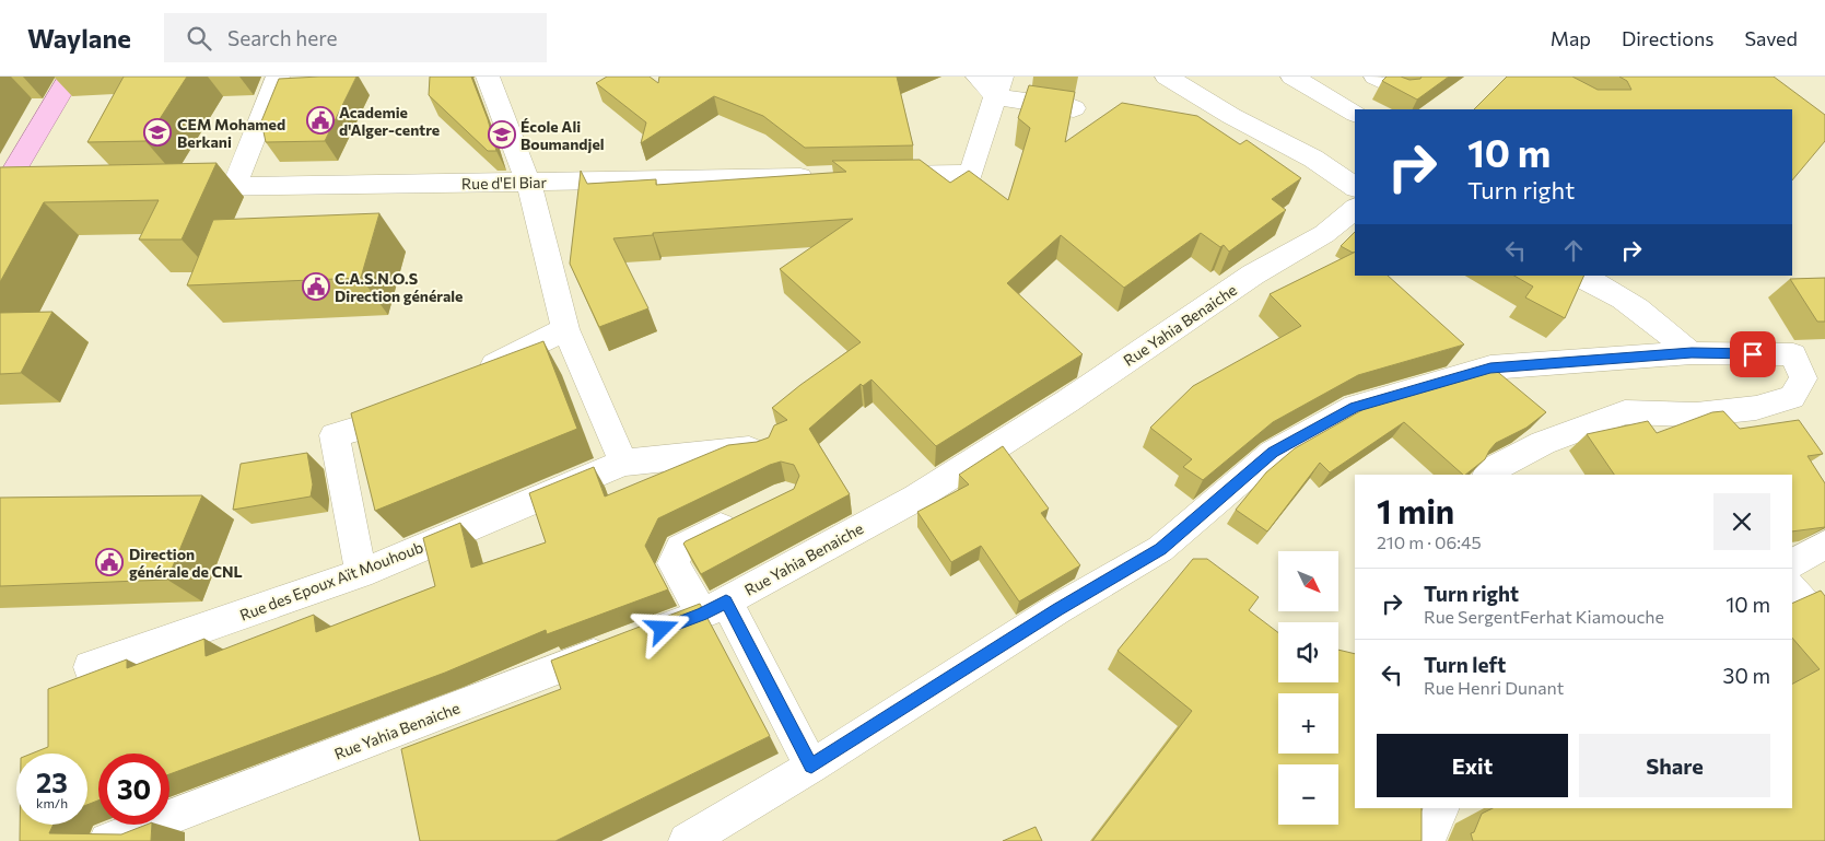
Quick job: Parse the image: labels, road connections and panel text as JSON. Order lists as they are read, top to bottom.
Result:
{
  "streets": {
    "street": ["Rue d'El Biar", "Rue Yahia Benaiche", "Rue des Epoux Aït Mouhoub"]
  },
  "places": {
    "public building": ["Academie d'Alger-centre", "C.A.S.N.O.S Direction générale", "Direction générale de CNL"],
    "school or university": ["CEM Mohamed Berkani", "École Ali Boumandjel"]
  },
  "north": "bottom right",
  "page": {
    "header": "Waylane",
    "search": "Search here",
    "nav": ["Map", "Directions", "Saved"],
    "turn": ["10 m", "Turn right"],
    "heading": ["1 min", "210 m · 06:45"],
    "map_buttons": ["+", "−"],
    "list": [
      {
        "name": "Turn right",
        "note": "Rue SergentFerhat Kiamouche",
        "value": "10 m"
      },
      {
        "name": "Turn left",
        "note": "Rue Henri Dunant",
        "value": "30 m"
      }
    ],
    "buttons": ["Exit", "Share"],
    "speed": "23 km/h",
    "limit": "30"
  }
}
